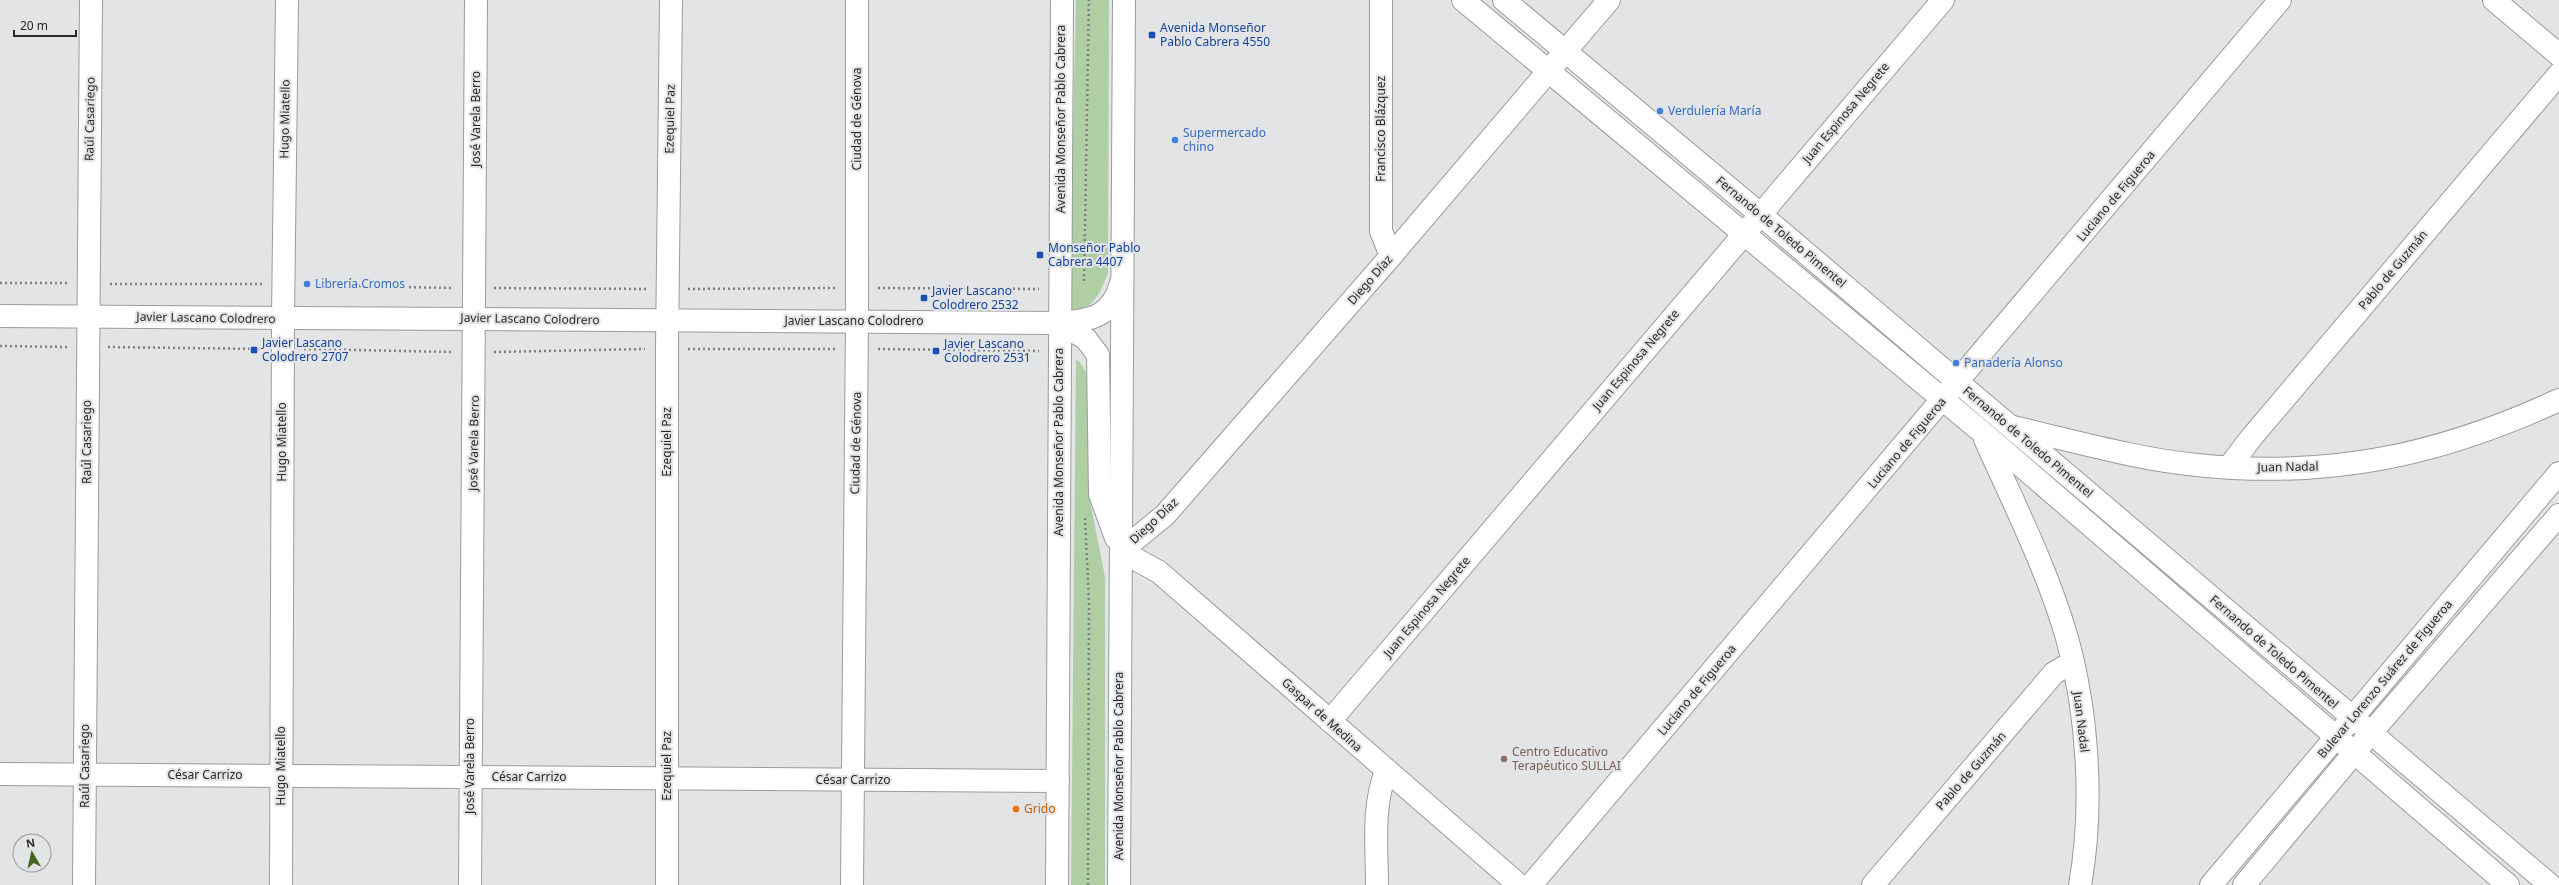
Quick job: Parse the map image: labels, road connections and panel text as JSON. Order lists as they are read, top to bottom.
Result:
{
  "streets": {
    "street": [
      "Juan Espinosa Negrete",
      "Raúl Casariego",
      "Hugo Miatello",
      "José Varela Berro",
      "Ezequiel Paz",
      "Ciudad de Génova",
      "Avenida Monseñor Pablo Cabrera",
      "Francisco Blázquez",
      "Luciano de Figueroa",
      "Fernando de Toledo Pimentel",
      "Pablo de Guzmán",
      "Diego Díaz",
      "Javier Lascano Colodrero",
      "Juan Nadal",
      "Bulevar Lorenzo Suárez de Figueroa",
      "Gaspar de Medina",
      "César Carrizo"
    ]
  },
  "crossings": [
    ["Juan Espinosa Negrete", "Fernando de Toledo Pimentel"],
    ["Juan Espinosa Negrete", "Gaspar de Medina"],
    ["Raúl Casariego", "Javier Lascano Colodrero"],
    ["Raúl Casariego", "César Carrizo"],
    ["Hugo Miatello", "Javier Lascano Colodrero"],
    ["Hugo Miatello", "César Carrizo"],
    ["José Varela Berro", "Javier Lascano Colodrero"],
    ["José Varela Berro", "César Carrizo"],
    ["Ezequiel Paz", "Javier Lascano Colodrero"],
    ["Ezequiel Paz", "César Carrizo"],
    ["Ciudad de Génova", "Javier Lascano Colodrero"],
    ["Ciudad de Génova", "César Carrizo"],
    ["Avenida Monseñor Pablo Cabrera", "Diego Díaz"],
    ["Avenida Monseñor Pablo Cabrera", "Javier Lascano Colodrero"],
    ["Avenida Monseñor Pablo Cabrera", "Gaspar de Medina"],
    ["Avenida Monseñor Pablo Cabrera", "César Carrizo"],
    ["Francisco Blázquez", "Diego Díaz"],
    ["Luciano de Figueroa", "Fernando de Toledo Pimentel"],
    ["Fernando de Toledo Pimentel", "Diego Díaz"],
    ["Fernando de Toledo Pimentel", "Juan Nadal"],
    ["Fernando de Toledo Pimentel", "Bulevar Lorenzo Suárez de Figueroa"],
    ["Pablo de Guzmán", "Juan Nadal"],
    ["Diego Díaz", "Gaspar de Medina"]
  ],
  "places": {
    "transit": [
      "Avenida Monseñor Pablo Cabrera 4550",
      "Monseñor Pablo Cabrera 4407",
      "Javier Lascano Colodrero 2532",
      "Javier Lascano Colodrero 2707",
      "Javier Lascano Colodrero 2531"
    ],
    "other": [
      "Verdulería María",
      "Supermercado chino",
      "Librería Cromos",
      "Panadería Alonso",
      "Centro Educativo Terapéutico SULLAI",
      "Grido"
    ]
  },
  "scale_bar": "20 m",
  "north": "top"
}
